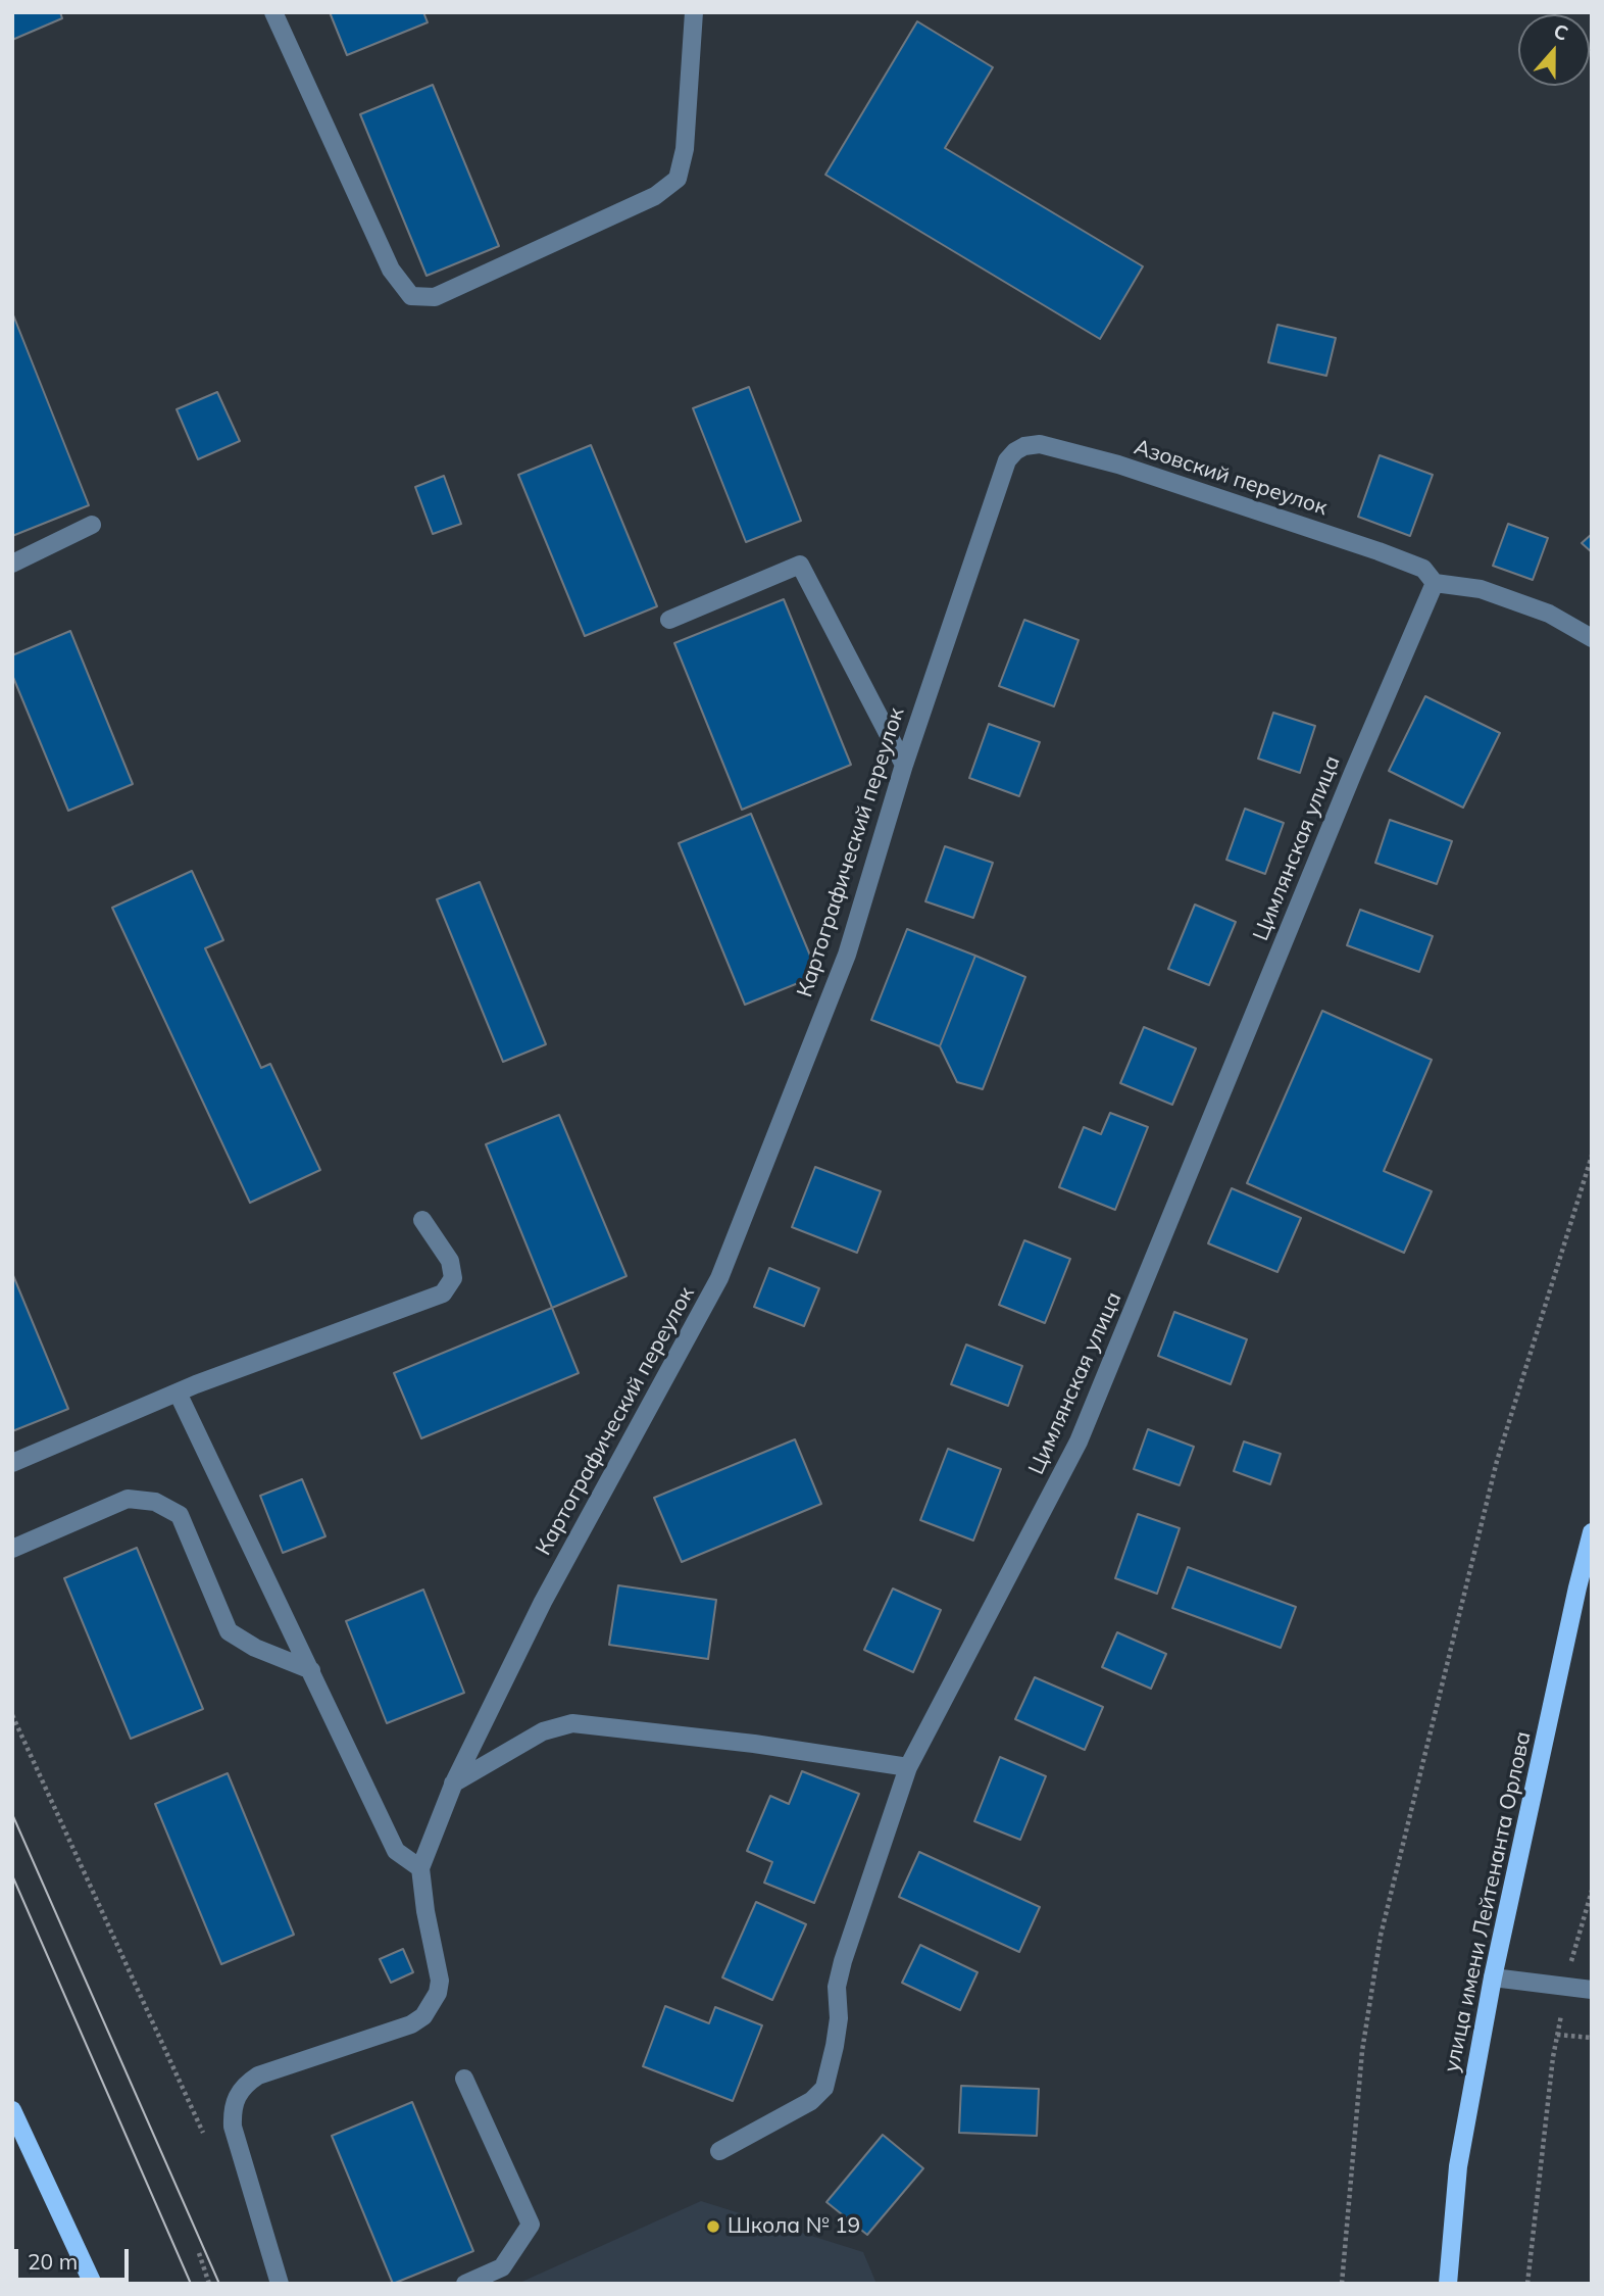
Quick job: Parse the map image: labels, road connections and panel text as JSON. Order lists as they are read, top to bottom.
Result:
{
  "streets": {
    "main road": ["улица имени Лейтенанта Орлова"],
    "street": ["Азовский переулок", "Цимлянская улица", "Картографический переулок"]
  },
  "crossings": [
    ["Азовский переулок", "Цимлянская улица"],
    ["Азовский переулок", "Картографический переулок"]
  ],
  "places": ["Школа № 19"],
  "scale_bar": "20 m",
  "north": "top"
}
